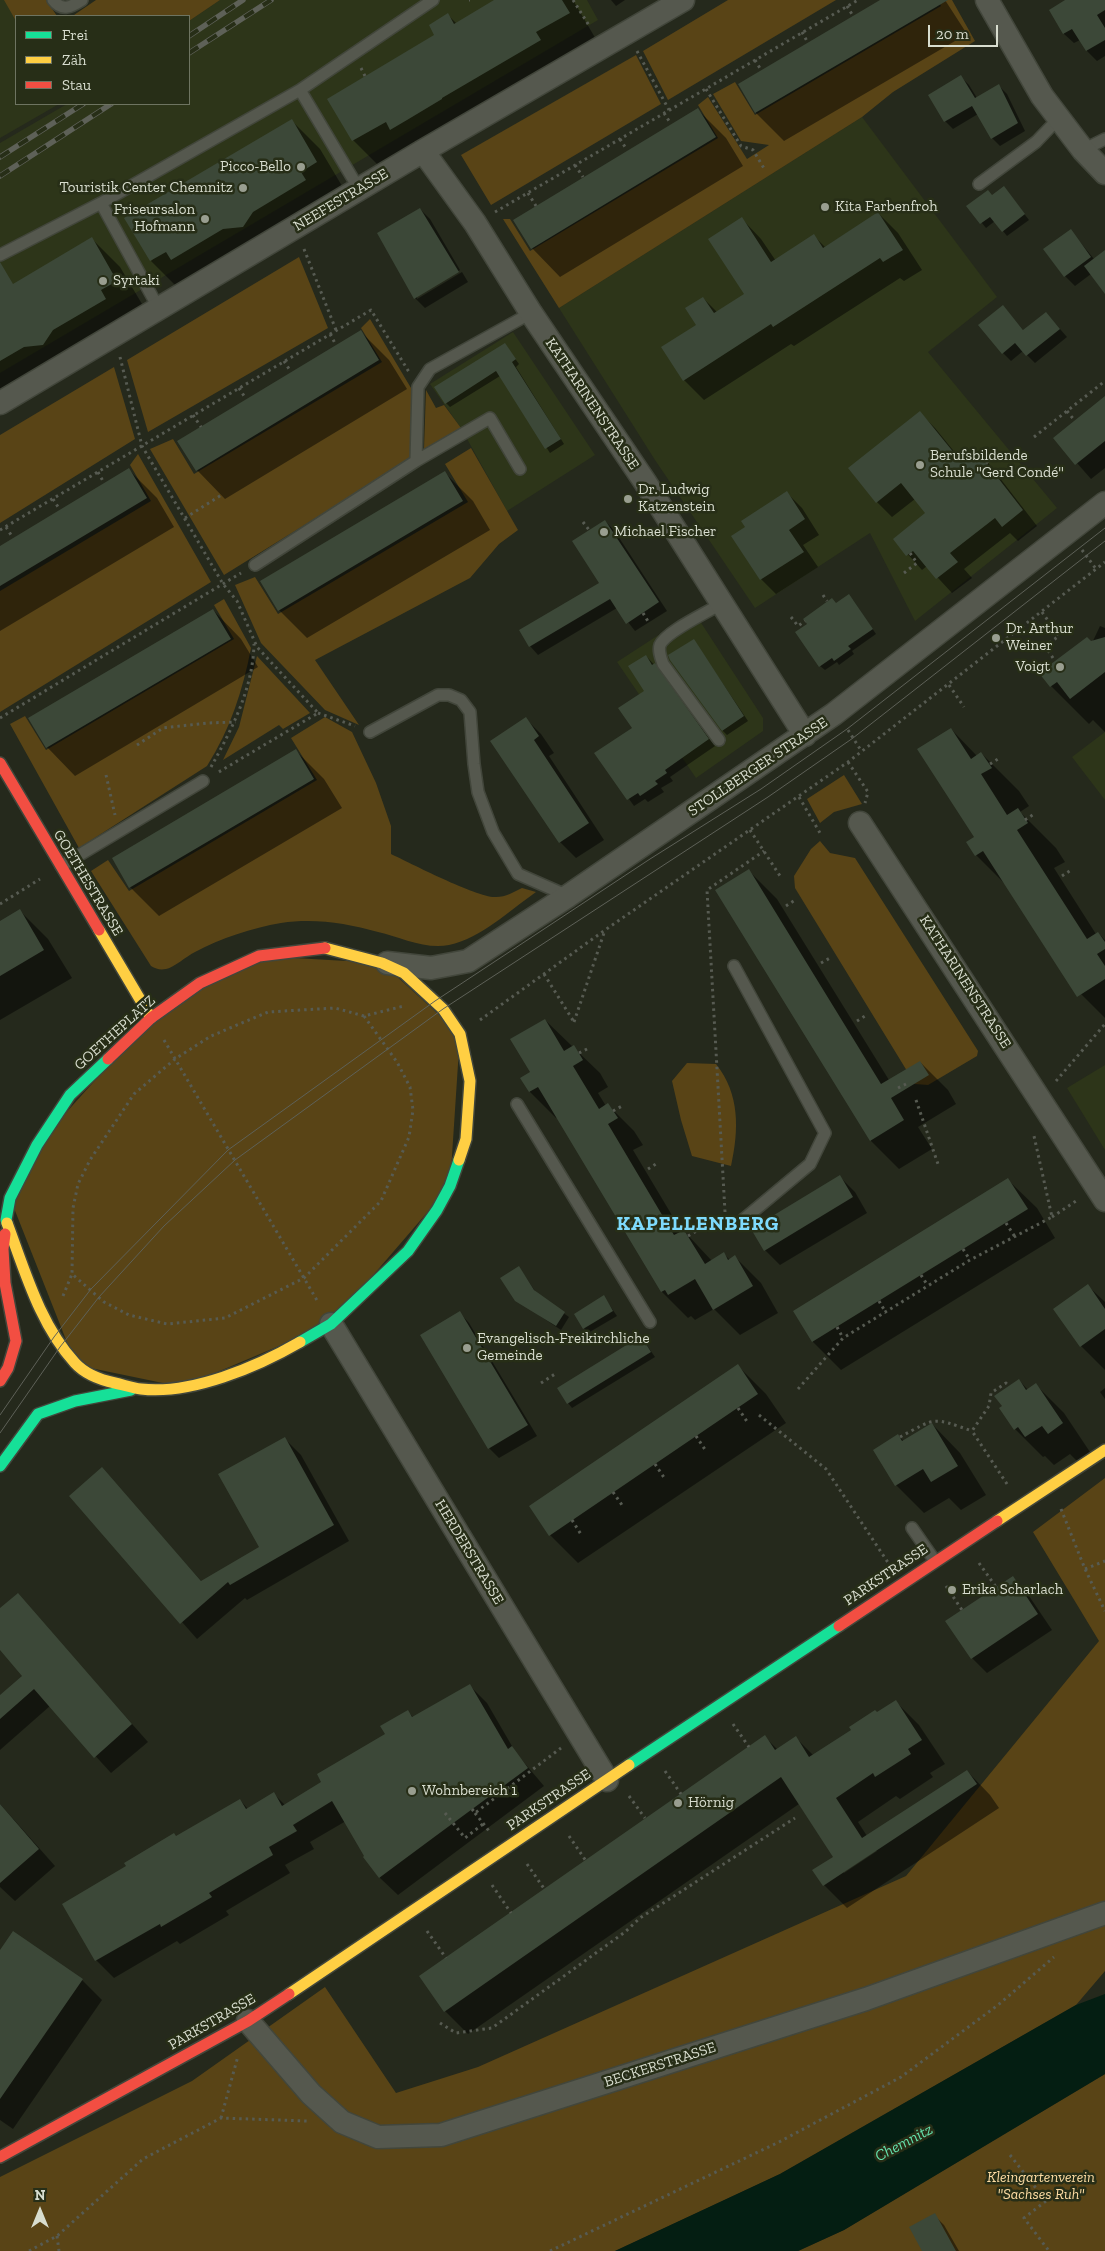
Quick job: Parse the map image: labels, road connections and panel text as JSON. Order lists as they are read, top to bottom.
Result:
{
  "streets": {
    "main road": ["GOETHESTRASSE", "GOETHEPLATZ", "PARKSTRASSE"],
    "street": [
      "NEEFESTRASSE",
      "KATHARINENSTRASSE",
      "STOLLBERGER STRASSE",
      "HERDERSTRASSE",
      "BECKERSTRASSE"
    ]
  },
  "crossings": [
    ["NEEFESTRASSE", "KATHARINENSTRASSE"],
    ["KATHARINENSTRASSE", "STOLLBERGER STRASSE"],
    ["STOLLBERGER STRASSE", "GOETHEPLATZ"],
    ["GOETHESTRASSE", "GOETHEPLATZ"],
    ["GOETHEPLATZ", "HERDERSTRASSE"],
    ["HERDERSTRASSE", "PARKSTRASSE"],
    ["PARKSTRASSE", "BECKERSTRASSE"]
  ],
  "districts": ["KAPELLENBERG"],
  "water": ["Chemnitz"],
  "parks": ["Kleingartenverein \"Sachses Ruh\""],
  "places": [
    "Picco-Bello",
    "Touristik Center Chemnitz",
    "Kita Farbenfroh",
    "Friseursalon Hofmann",
    "Syrtaki",
    "Berufsbildende Schule \"Gerd Condé\"",
    "Dr. Ludwig Katzenstein",
    "Michael Fischer",
    "Dr. Arthur Weiner",
    "Voigt",
    "Evangelisch-Freikirchliche Gemeinde",
    "Erika Scharlach",
    "Wohnbereich 1",
    "Hörnig"
  ],
  "legend": ["Frei", "Zäh", "Stau"],
  "scale_bar": "20 m",
  "north": "top"
}
